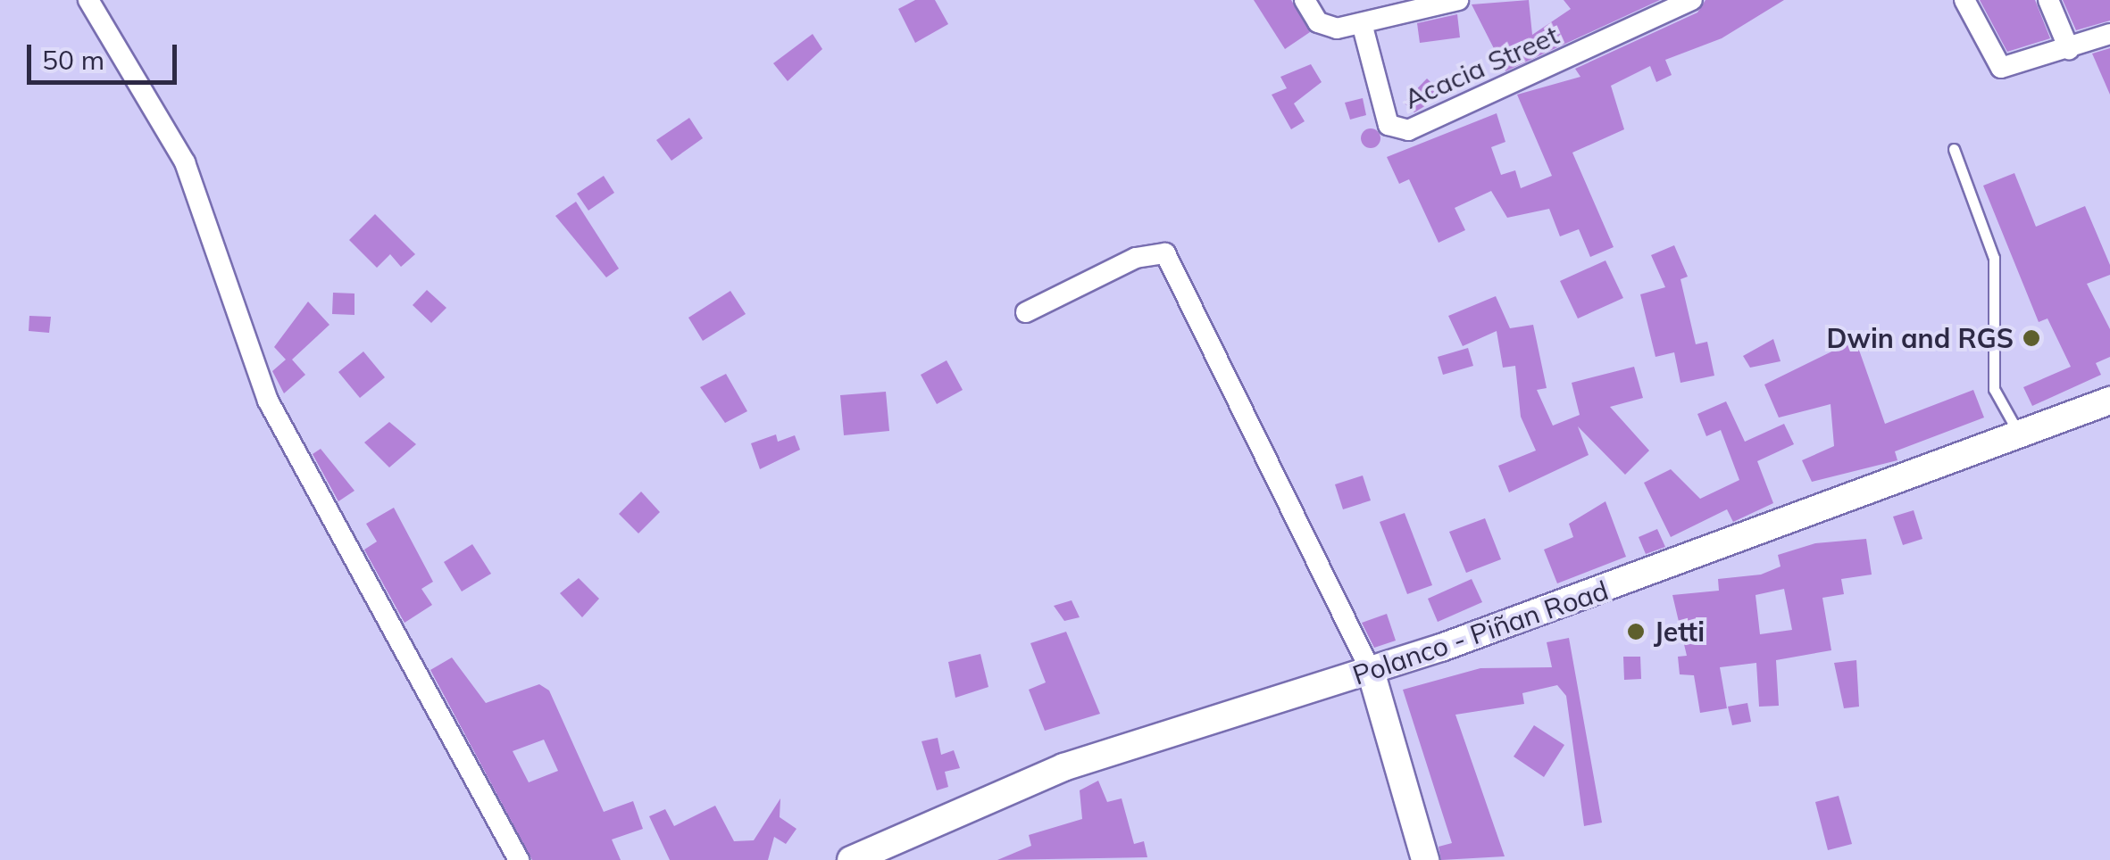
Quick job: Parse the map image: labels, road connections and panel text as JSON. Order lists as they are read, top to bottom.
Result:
{
  "streets": {
    "main road": ["Polanco - Piñan Road"],
    "street": ["Acacia Street"]
  },
  "places": ["Dwin and RGS", "Jetti"],
  "scale_bar": "50 m"
}
